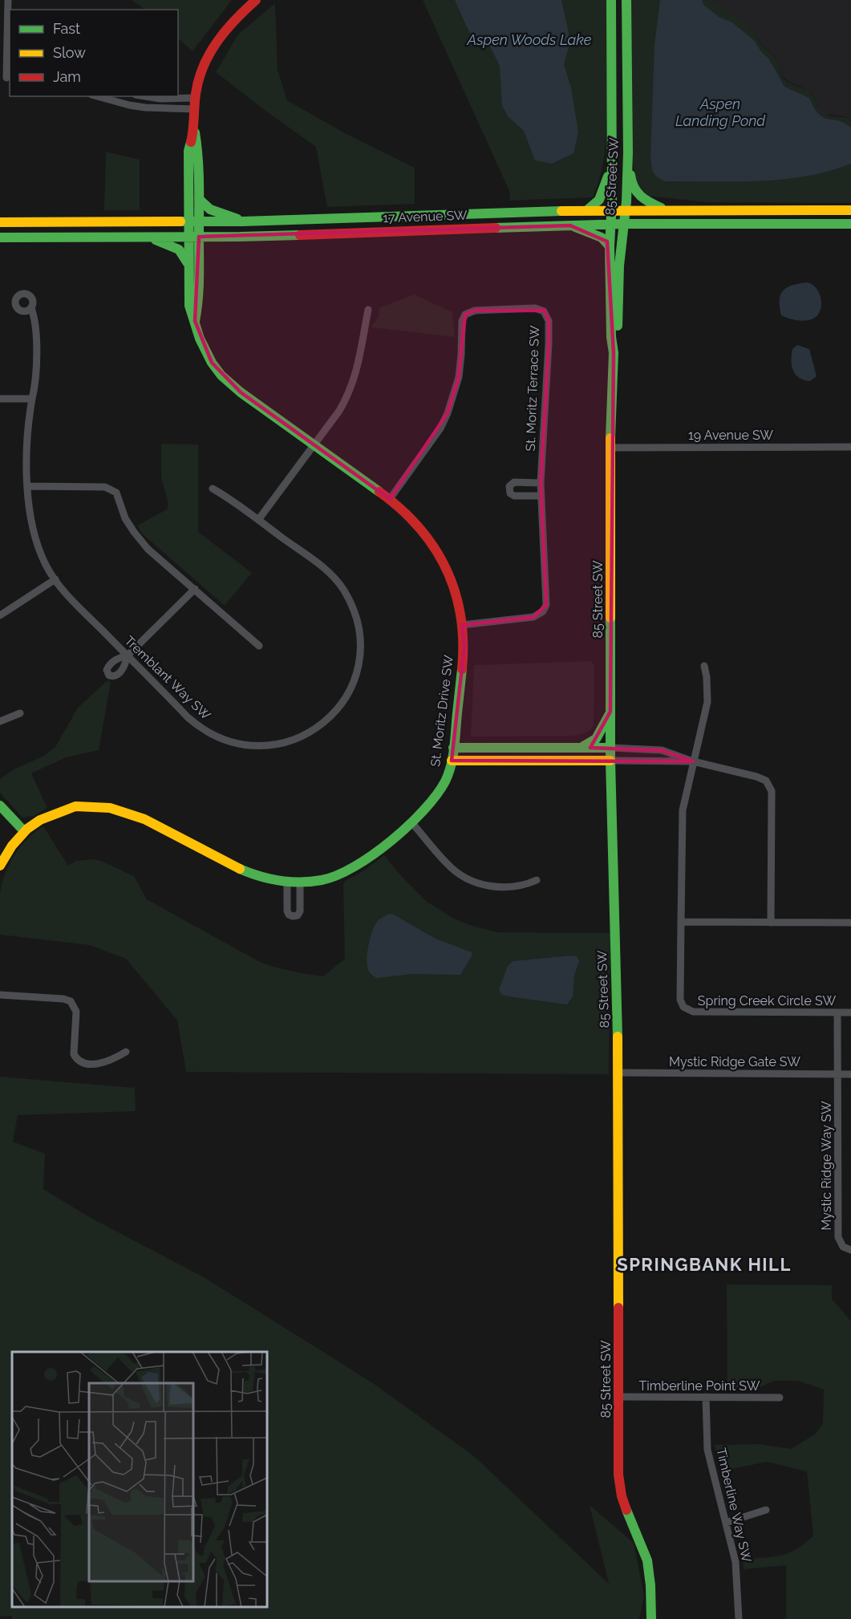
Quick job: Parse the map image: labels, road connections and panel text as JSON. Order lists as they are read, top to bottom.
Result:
{
  "streets": {
    "street": [
      "85 Street SW",
      "17 Avenue SW",
      "St. Moritz Terrace SW",
      "19 Avenue SW",
      "Tremblant Way SW",
      "St. Moritz Drive SW",
      "Spring Creek Circle SW",
      "Mystic Ridge Gate SW",
      "Mystic Ridge Way SW",
      "Timberline Point SW",
      "Timberline Way SW"
    ]
  },
  "crossings": [
    ["85 Street SW", "17 Avenue SW"],
    ["85 Street SW", "19 Avenue SW"],
    ["85 Street SW", "Mystic Ridge Gate SW"],
    ["85 Street SW", "Timberline Point SW"],
    ["17 Avenue SW", "St. Moritz Drive SW"],
    ["St. Moritz Terrace SW", "St. Moritz Drive SW"],
    ["Spring Creek Circle SW", "Mystic Ridge Way SW"],
    ["Mystic Ridge Gate SW", "Mystic Ridge Way SW"],
    ["Timberline Point SW", "Timberline Way SW"]
  ],
  "districts": ["SPRINGBANK HILL"],
  "water": ["Aspen Woods Lake", "Aspen Landing Pond"],
  "legend": ["Fast", "Slow", "Jam"]
}
